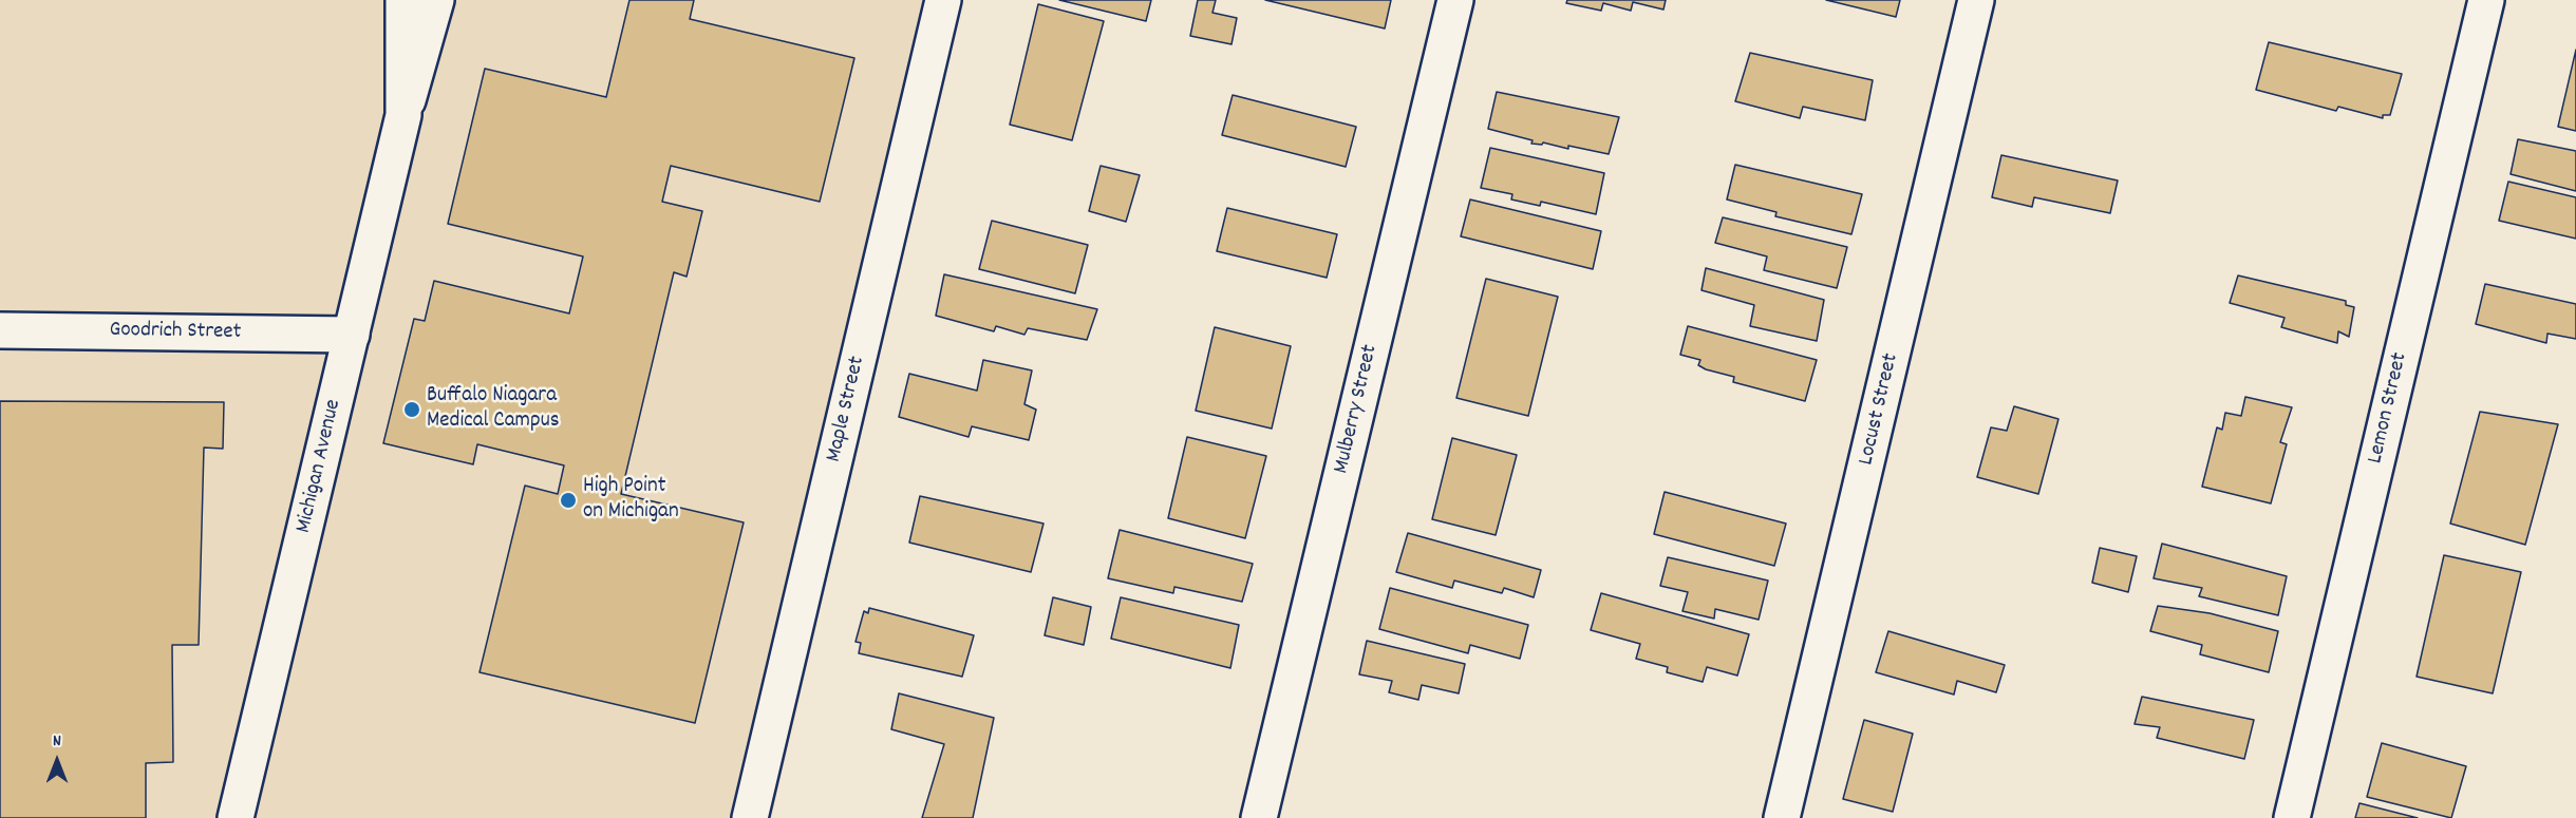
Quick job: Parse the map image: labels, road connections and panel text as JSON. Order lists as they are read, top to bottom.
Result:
{
  "streets": {
    "street": [
      "Goodrich Street",
      "Lemon Street",
      "Maple Street",
      "Mulberry Street",
      "Locust Street",
      "Michigan Avenue"
    ]
  },
  "crossings": [
    ["Goodrich Street", "Michigan Avenue"]
  ],
  "places": ["Buffalo Niagara Medical Campus", "High Point on Michigan"],
  "north": "top"
}
